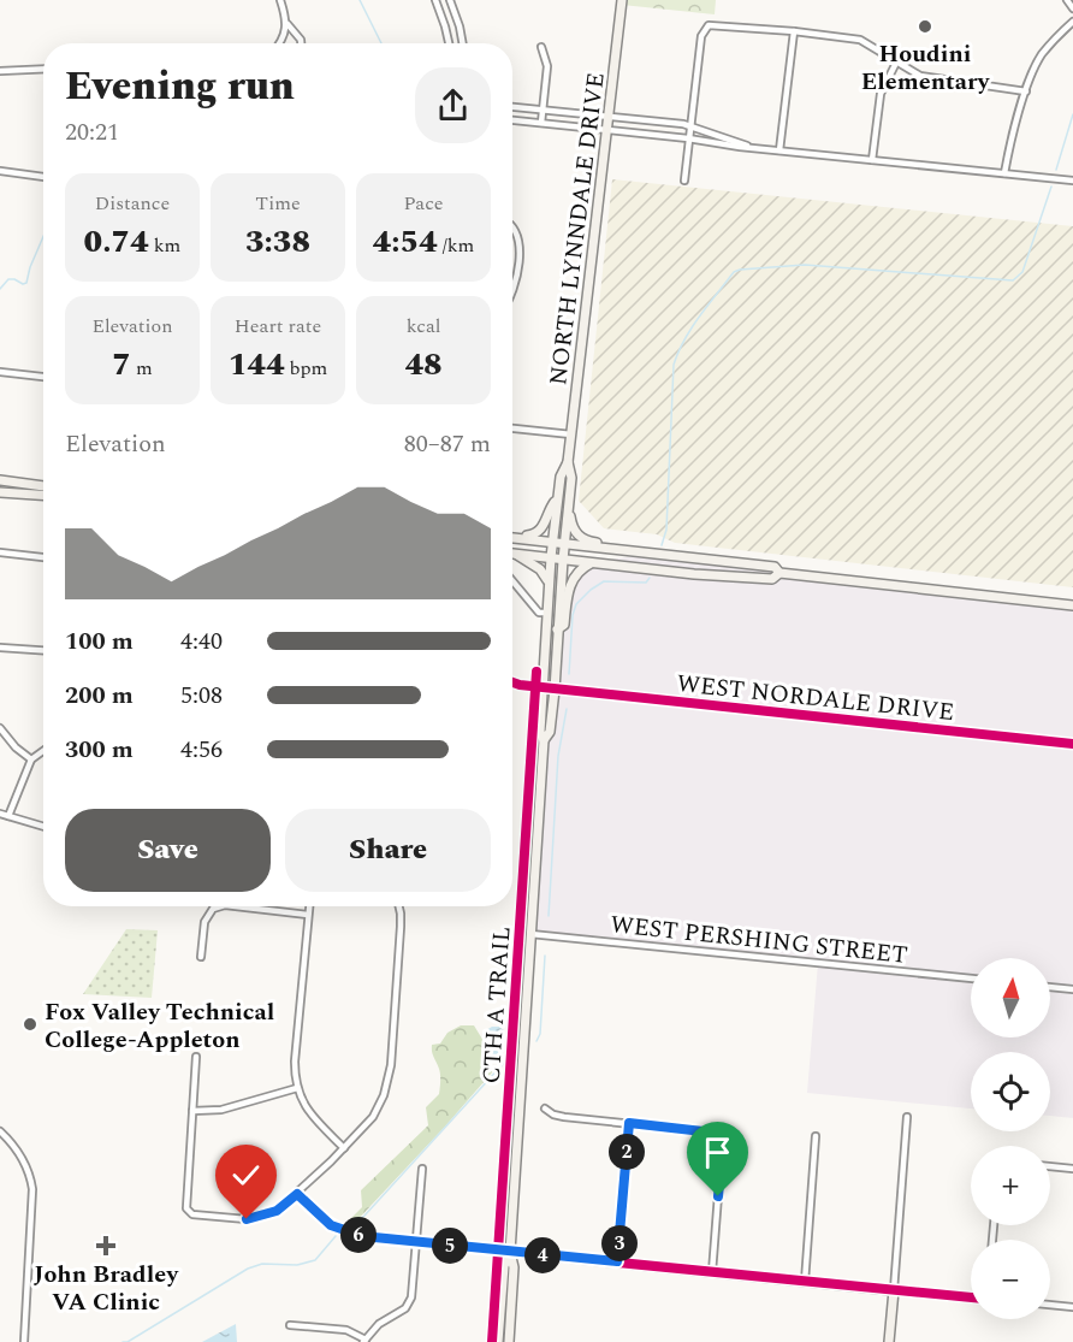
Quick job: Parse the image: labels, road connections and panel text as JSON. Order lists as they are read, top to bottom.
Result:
{
  "streets": {
    "main road": ["NORTH LYNNDALE DRIVE"],
    "street": ["WEST NORDALE DRIVE", "WEST PERSHING STREET"],
    "cycle path": ["CTH A TRAIL"]
  },
  "crossings": [
    ["NORTH LYNNDALE DRIVE", "WEST NORDALE DRIVE"],
    ["NORTH LYNNDALE DRIVE", "WEST PERSHING STREET"]
  ],
  "places": {
    "other": ["Houdini Elementary", "Fox Valley Technical College-Appleton"],
    "health": ["John Bradley VA Clinic"]
  },
  "north": "top",
  "page": {
    "heading": ["Evening run", "20:21"],
    "stats": [
      ["Distance", "0.74 km"],
      ["Time", "3:38"],
      ["Pace", "4:54 /km"],
      ["Elevation", "7 m"],
      ["Heart rate", "144 bpm"],
      ["kcal", "48"]
    ],
    "chart": ["Elevation", "80–87 m"],
    "list": [
      {
        "name": "100 m",
        "note": "4:40"
      },
      {
        "name": "200 m",
        "note": "5:08"
      },
      {
        "name": "300 m",
        "note": "4:56"
      }
    ],
    "buttons": ["Save", "Share"],
    "map_buttons": ["+", "−"],
    "pins": [
      "2",
      "6",
      "3",
      "5",
      "4"
    ]
  }
}
